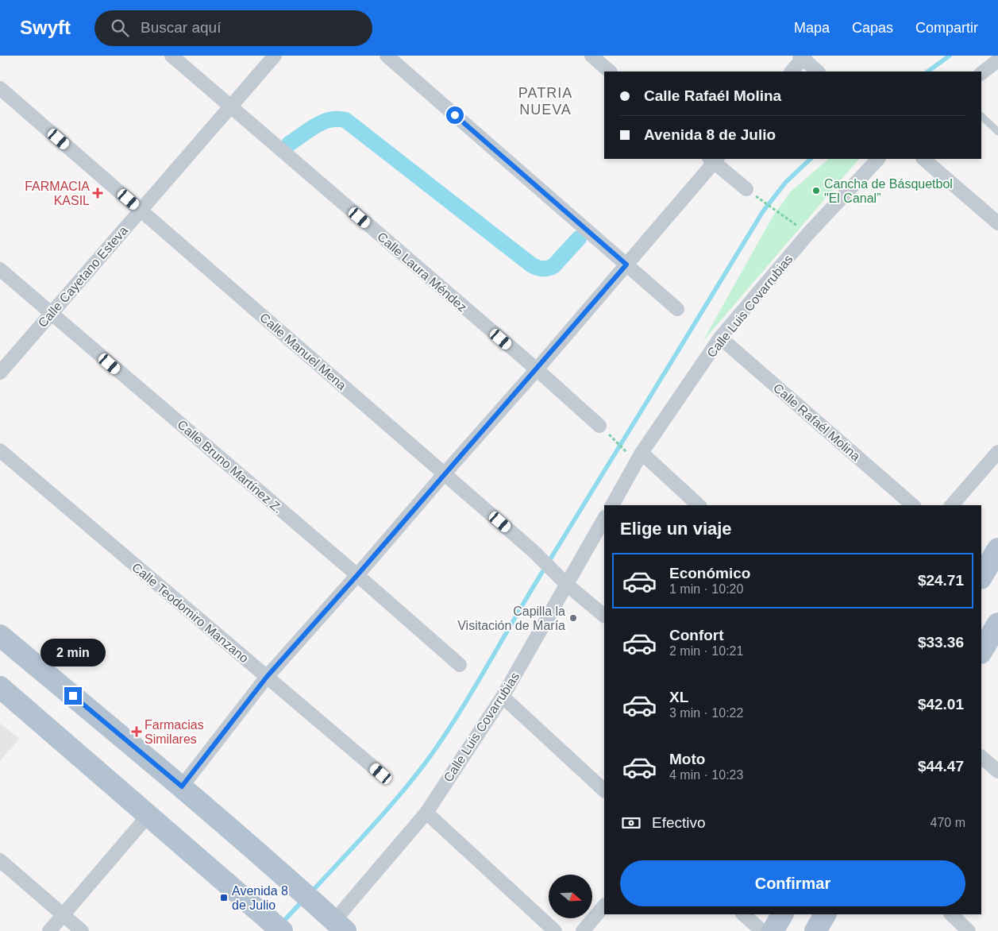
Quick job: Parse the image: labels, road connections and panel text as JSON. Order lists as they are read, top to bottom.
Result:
{
  "streets": {
    "street": [
      "Calle Laura Méndez",
      "Calle Cayetano Esteva",
      "Calle Luis Covarrubias",
      "Calle Manuel Mena",
      "Calle Rafaél Molina",
      "Calle Bruno Martínez Z.",
      "Calle Teodomiro Manzano"
    ]
  },
  "crossings": [
    ["Calle Laura Méndez", "Calle Cayetano Esteva"],
    ["Calle Cayetano Esteva", "Calle Manuel Mena"],
    ["Calle Cayetano Esteva", "Calle Bruno Martínez Z."],
    ["Calle Luis Covarrubias", "Calle Manuel Mena"],
    ["Calle Luis Covarrubias", "Calle Rafaél Molina"]
  ],
  "districts": ["PATRIA NUEVA"],
  "places": {
    "other": ["Cancha de Básquetbol \"El Canal”", "Capilla la Visitación de María"],
    "health": ["FARMACIA KASIL", "Farmacias Similares"],
    "transit": ["Avenida 8 de Julio"]
  },
  "north": "right",
  "page": {
    "header": "Swyft",
    "search": "Buscar aquí",
    "nav": ["Mapa", "Capas", "Compartir"],
    "banner": ["Calle Rafaél Molina", "Avenida 8 de Julio"],
    "heading": "Elige un viaje",
    "list": [
      {
        "name": "Económico",
        "note": "1 min · 10:20",
        "value": "$24.71"
      },
      {
        "name": "Confort",
        "note": "2 min · 10:21",
        "value": "$33.36"
      },
      {
        "name": "XL",
        "note": "3 min · 10:22",
        "value": "$42.01"
      },
      {
        "name": "Moto",
        "note": "4 min · 10:23",
        "value": "$44.47"
      }
    ],
    "bubble": "2 min",
    "pay": ["Efectivo", "470 m"],
    "buttons": "Confirmar"
  }
}
